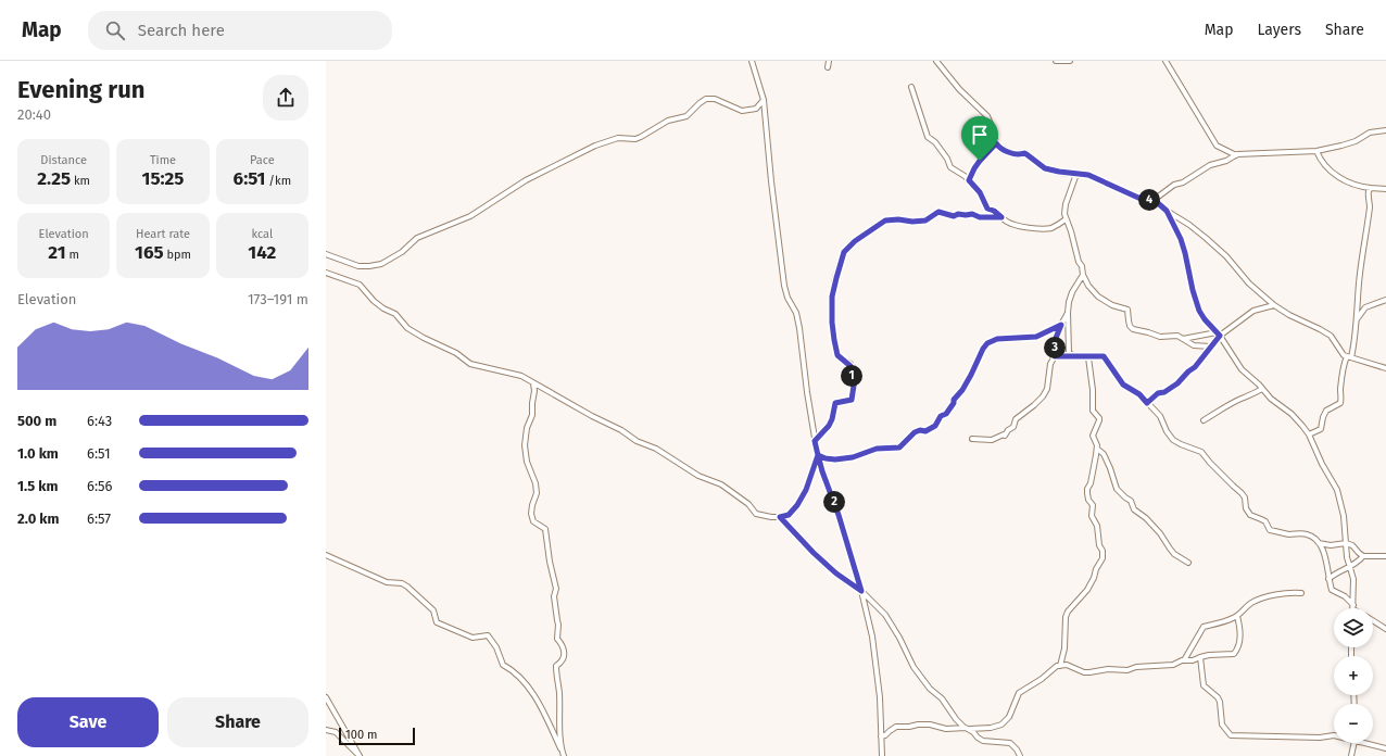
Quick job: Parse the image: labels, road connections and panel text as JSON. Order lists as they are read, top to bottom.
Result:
{
  "scale_bar": "100 m",
  "page": {
    "header": "Map",
    "search": "Search here",
    "nav": ["Map", "Layers", "Share"],
    "heading": ["Evening run", "20:40"],
    "stats": [
      ["Distance", "2.25 km"],
      ["Time", "15:25"],
      ["Pace", "6:51 /km"],
      ["Elevation", "21 m"],
      ["Heart rate", "165 bpm"],
      ["kcal", "142"]
    ],
    "pins": [
      "4",
      "3",
      "1",
      "2"
    ],
    "chart": ["Elevation", "173–191 m"],
    "list": [
      {
        "name": "500 m",
        "note": "6:43"
      },
      {
        "name": "1.0 km",
        "note": "6:51"
      },
      {
        "name": "1.5 km",
        "note": "6:56"
      },
      {
        "name": "2.0 km",
        "note": "6:57"
      }
    ],
    "map_buttons": ["+", "−"],
    "buttons": ["Save", "Share"],
    "scale": "100 m"
  }
}
